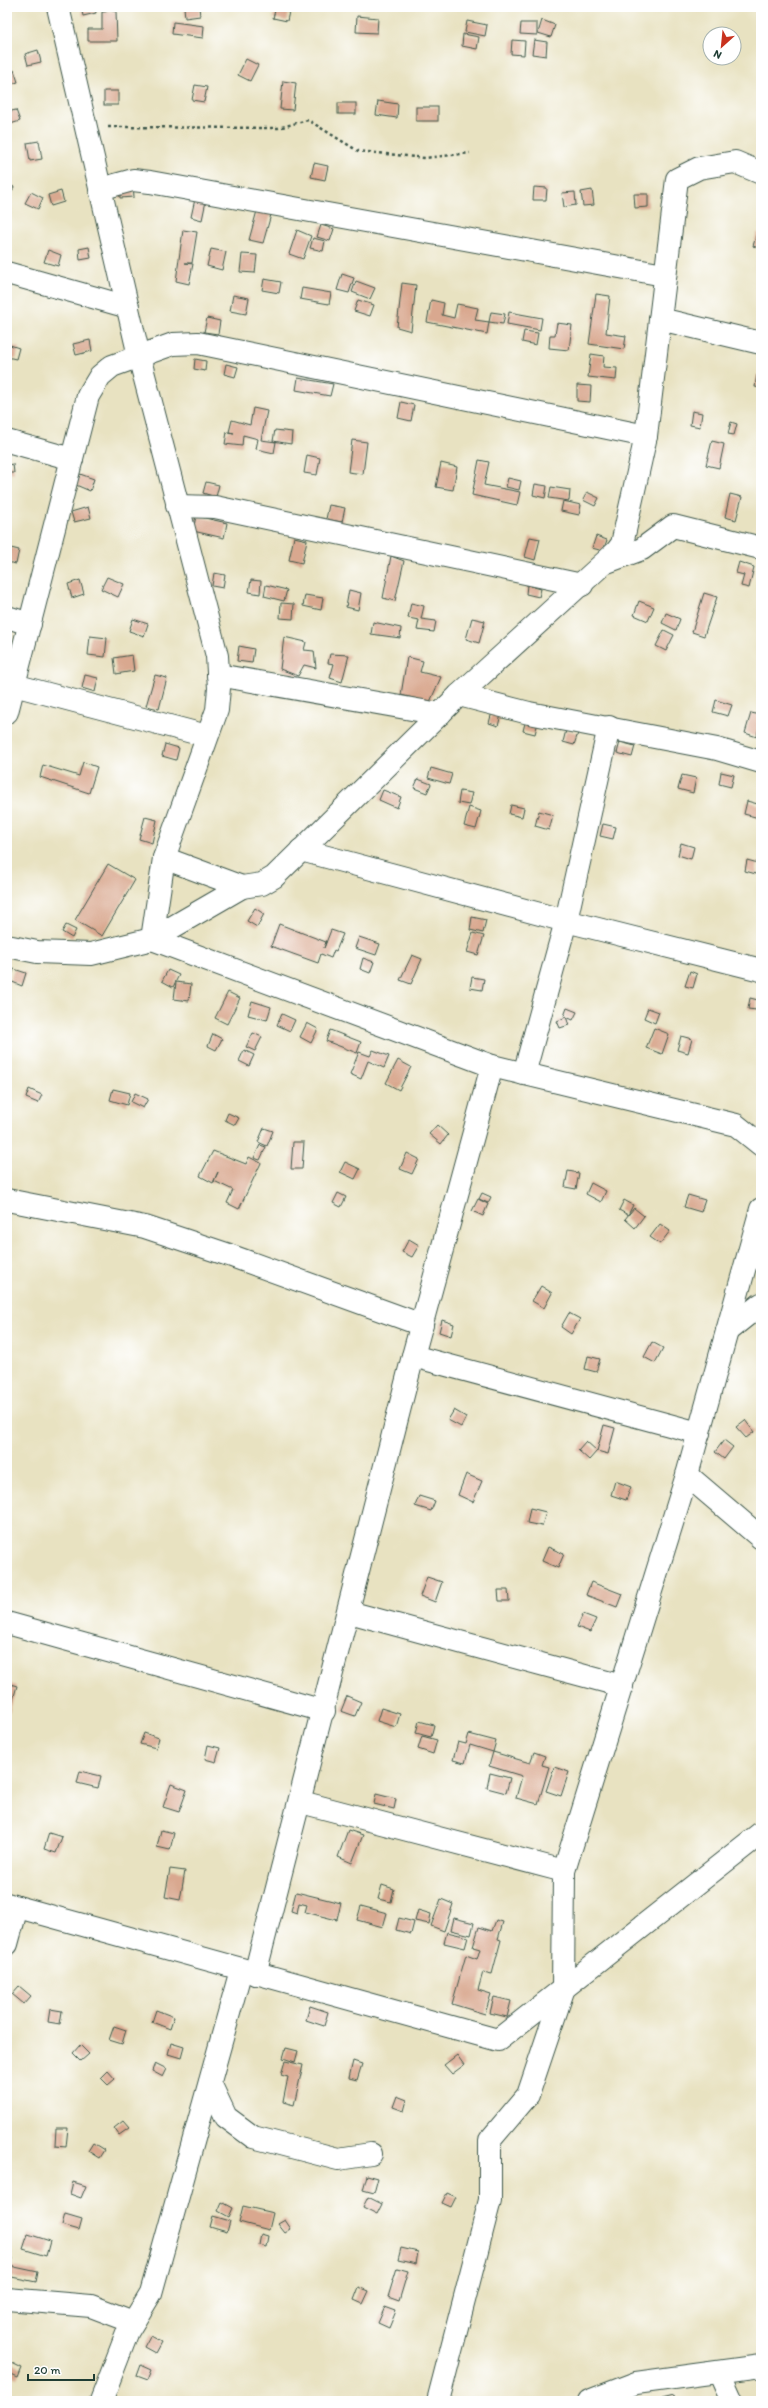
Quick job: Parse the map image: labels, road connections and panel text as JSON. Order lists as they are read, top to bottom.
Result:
{
  "scale_bar": "20 m",
  "north": "bottom left"
}
